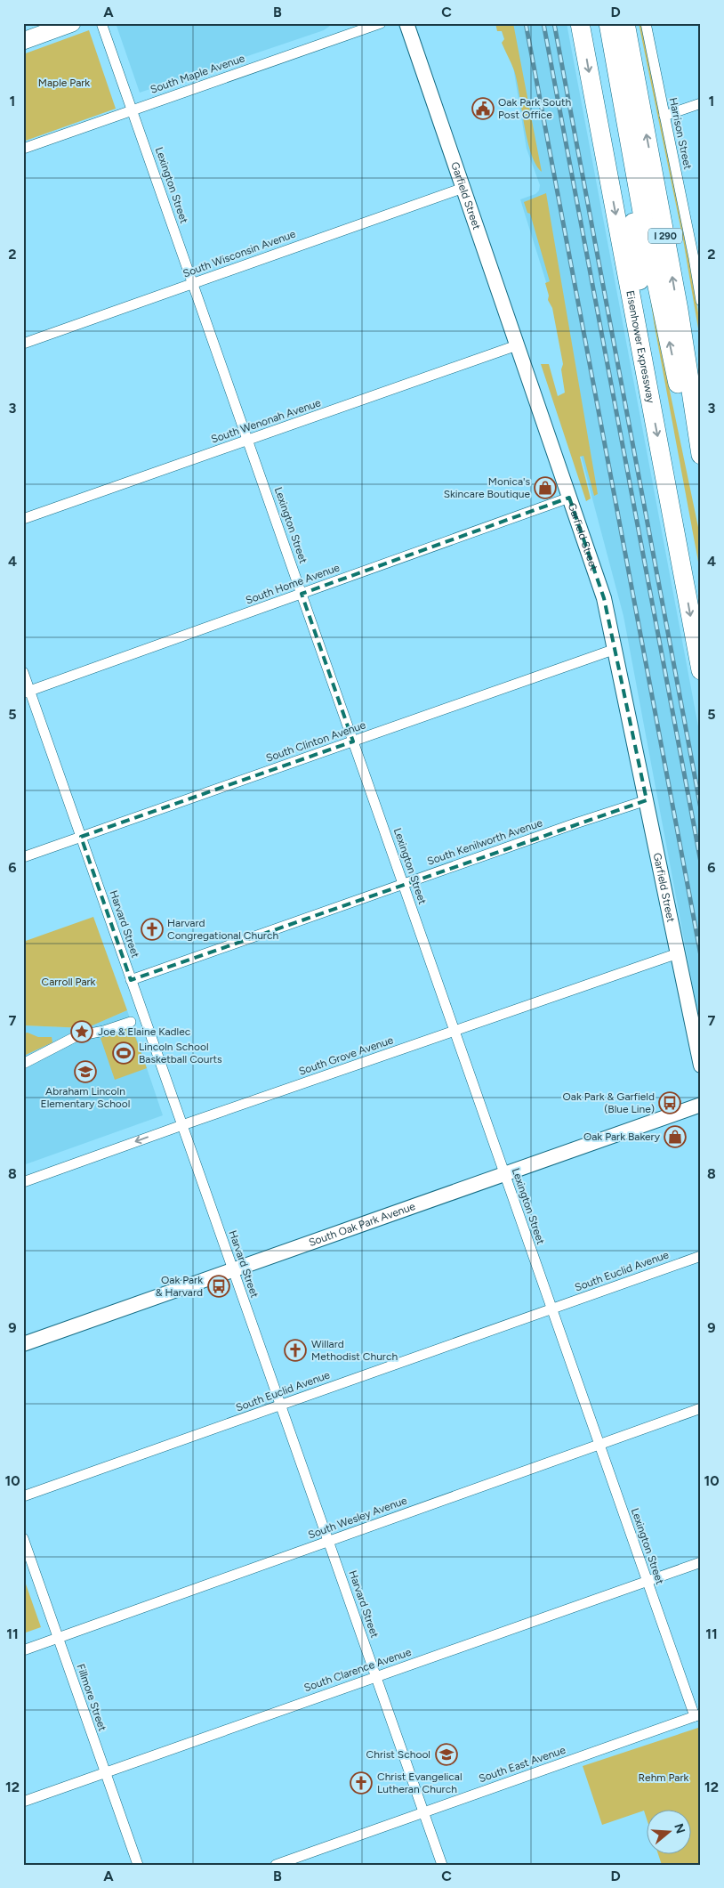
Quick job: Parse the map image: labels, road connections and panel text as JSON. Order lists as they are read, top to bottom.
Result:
{
  "streets": {
    "highway": ["I 290", "Eisenhower Expressway"],
    "street": [
      "South Maple Avenue",
      "Harrison Street",
      "Lexington Street",
      "Garfield Street",
      "South Wisconsin Avenue",
      "South Wenonah Avenue",
      "South Home Avenue",
      "South Clinton Avenue",
      "South Kenilworth Avenue",
      "Harvard Street",
      "South Grove Avenue",
      "South Oak Park Avenue",
      "South Euclid Avenue",
      "South Wesley Avenue",
      "South Clarence Avenue",
      "Fillmore Street",
      "South East Avenue"
    ]
  },
  "crossings": [
    ["South Maple Avenue", "Lexington Street"],
    ["Lexington Street", "South Wisconsin Avenue"],
    ["Lexington Street", "South Wenonah Avenue"],
    ["Lexington Street", "South Home Avenue"],
    ["Lexington Street", "South Clinton Avenue"],
    ["Lexington Street", "South Kenilworth Avenue"],
    ["Lexington Street", "South Grove Avenue"],
    ["Lexington Street", "South Oak Park Avenue"],
    ["Lexington Street", "South Euclid Avenue"],
    ["Lexington Street", "South Wesley Avenue"],
    ["Lexington Street", "South Clarence Avenue"],
    ["Lexington Street", "South East Avenue"],
    ["Garfield Street", "South Wisconsin Avenue"],
    ["Garfield Street", "South Wenonah Avenue"],
    ["Garfield Street", "South Home Avenue"],
    ["Garfield Street", "South Clinton Avenue"],
    ["Garfield Street", "South Kenilworth Avenue"],
    ["Garfield Street", "South Grove Avenue"],
    ["South Home Avenue", "Harvard Street"],
    ["South Clinton Avenue", "Harvard Street"],
    ["South Kenilworth Avenue", "Harvard Street"],
    ["Harvard Street", "South Grove Avenue"],
    ["Harvard Street", "South Oak Park Avenue"],
    ["Harvard Street", "South Euclid Avenue"],
    ["Harvard Street", "South Wesley Avenue"],
    ["Harvard Street", "South Clarence Avenue"],
    ["Harvard Street", "South East Avenue"],
    ["South Wesley Avenue", "Fillmore Street"],
    ["South Clarence Avenue", "Fillmore Street"]
  ],
  "parks": ["Maple Park", "Carroll Park", "Rehm Park"],
  "places": {
    "public building": ["Oak Park South Post Office"],
    "shop": ["Monica's Skincare Boutique", "Oak Park Bakery"],
    "church": ["Harvard Congregational Church", "Willard Methodist Church", "Christ Evangelical Lutheran Church"],
    "place": ["Joe & Elaine Kadlec"],
    "sports": ["Lincoln School Basketball Courts"],
    "school or university": ["Abraham Lincoln Elementary School", "Christ School"],
    "bus stop": ["Oak Park & Garfield (Blue Line)", "Oak Park & Harvard"]
  },
  "north": "right",
  "grid": {
    "columns": [
      "A",
      "B",
      "C",
      "D"
    ],
    "rows": [
      "1",
      "2",
      "3",
      "4",
      "5",
      "6",
      "7",
      "8",
      "9",
      "10",
      "11",
      "12"
    ]
  }
}
